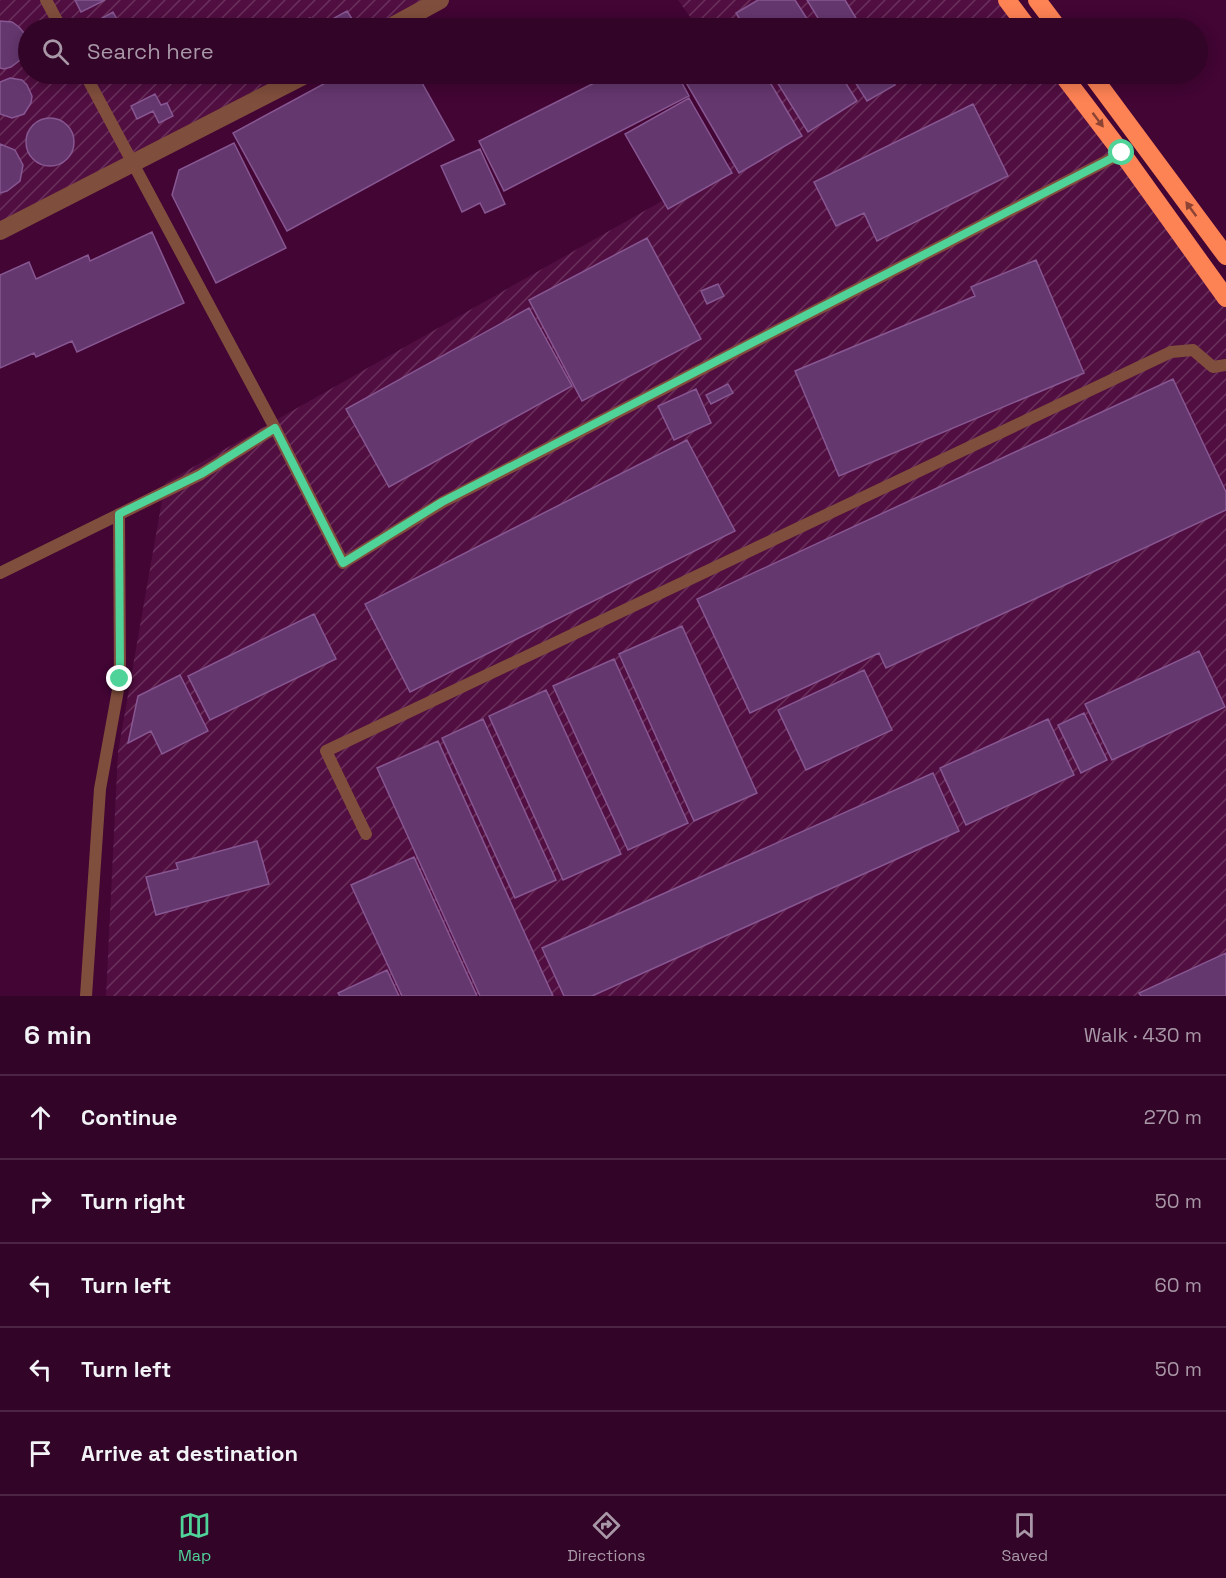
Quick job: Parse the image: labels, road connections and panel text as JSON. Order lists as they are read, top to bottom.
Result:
{
  "page": {
    "search": "Search here",
    "heading": ["6 min", "Walk · 430 m"],
    "list": [
      ["Continue", "270 m"],
      ["Turn right", "50 m"],
      ["Turn left", "60 m"],
      ["Turn left", "50 m"],
      "Arrive at destination"
    ],
    "nav": ["Map", "Directions", "Saved"]
  }
}
